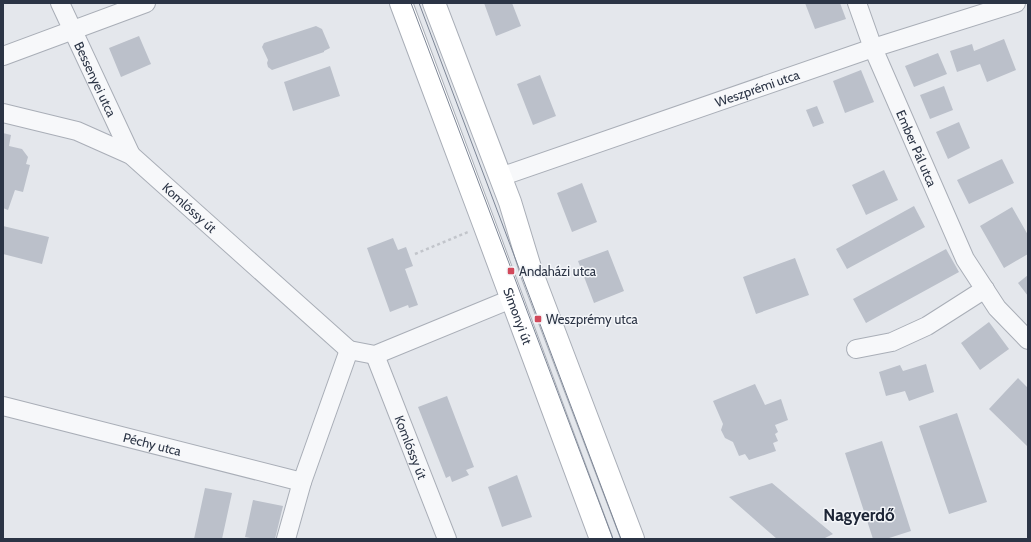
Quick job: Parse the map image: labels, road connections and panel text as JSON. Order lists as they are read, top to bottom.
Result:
{
  "streets": {
    "street": [
      "Bessenyei utca",
      "Weszprémi utca",
      "Ember Pál utca",
      "Komlóssy út",
      "Simonyi út",
      "Péchy utca"
    ]
  },
  "crossings": [
    ["Bessenyei utca", "Komlóssy út"],
    ["Weszprémi utca", "Ember Pál utca"]
  ],
  "districts": ["Nagyerdő"],
  "places": {
    "transit": ["Andaházi utca", "Weszprémy utca"]
  }
}
